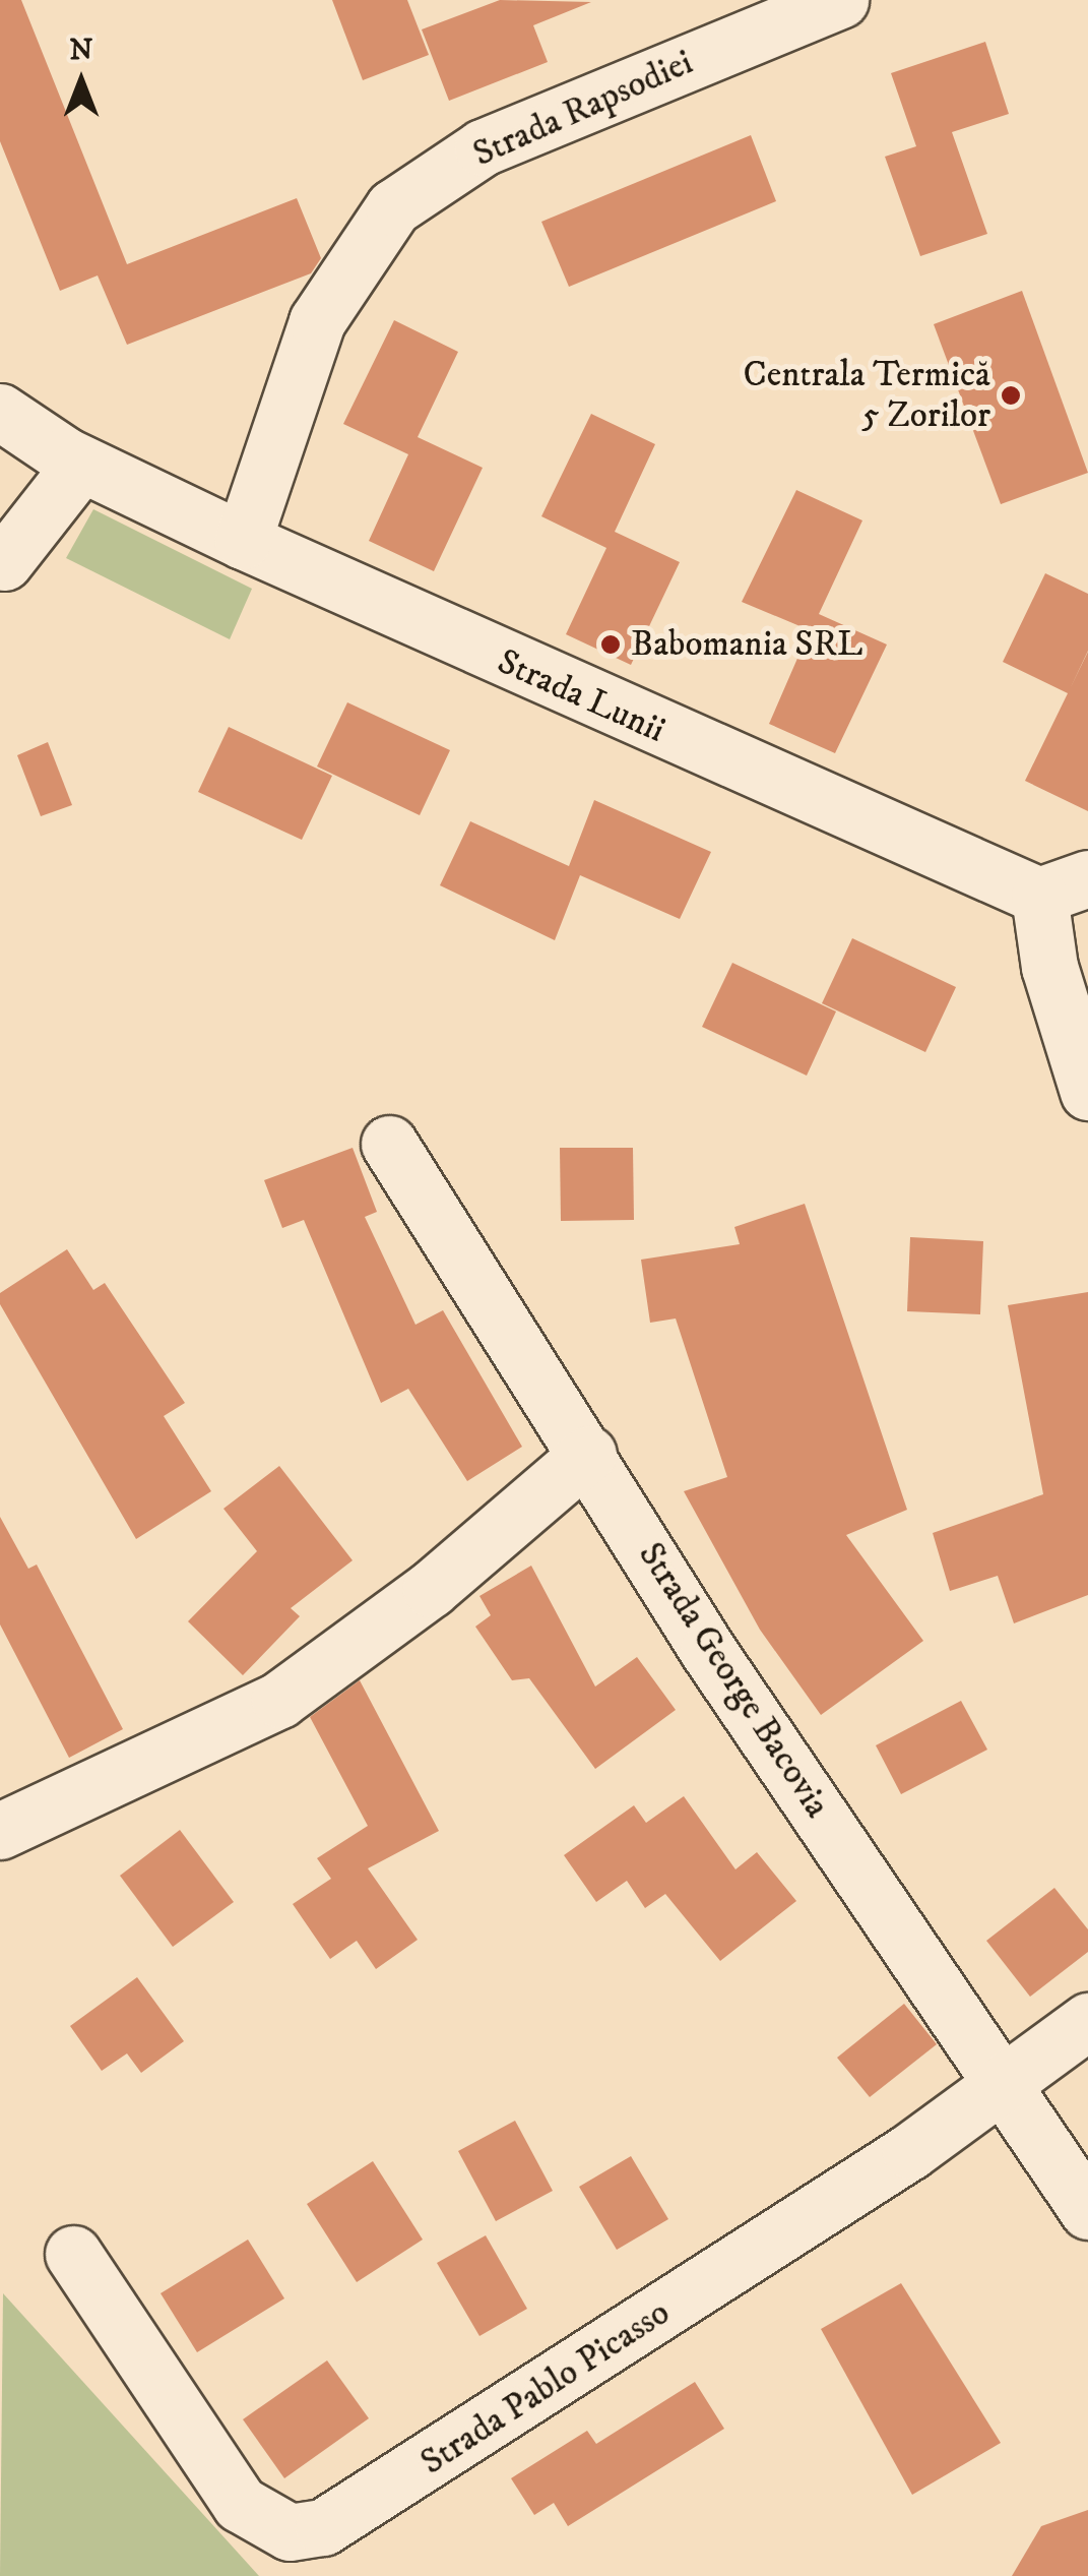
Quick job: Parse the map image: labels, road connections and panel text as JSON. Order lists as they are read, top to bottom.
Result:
{
  "streets": {
    "street": [
      "Strada Rapsodiei",
      "Strada Lunii",
      "Strada George Bacovia",
      "Strada Pablo Picasso"
    ]
  },
  "crossings": [
    ["Strada Rapsodiei", "Strada Lunii"],
    ["Strada George Bacovia", "Strada Pablo Picasso"]
  ],
  "places": ["Centrala Termică 5 Zorilor", "Babomania SRL"],
  "north": "top"
}
